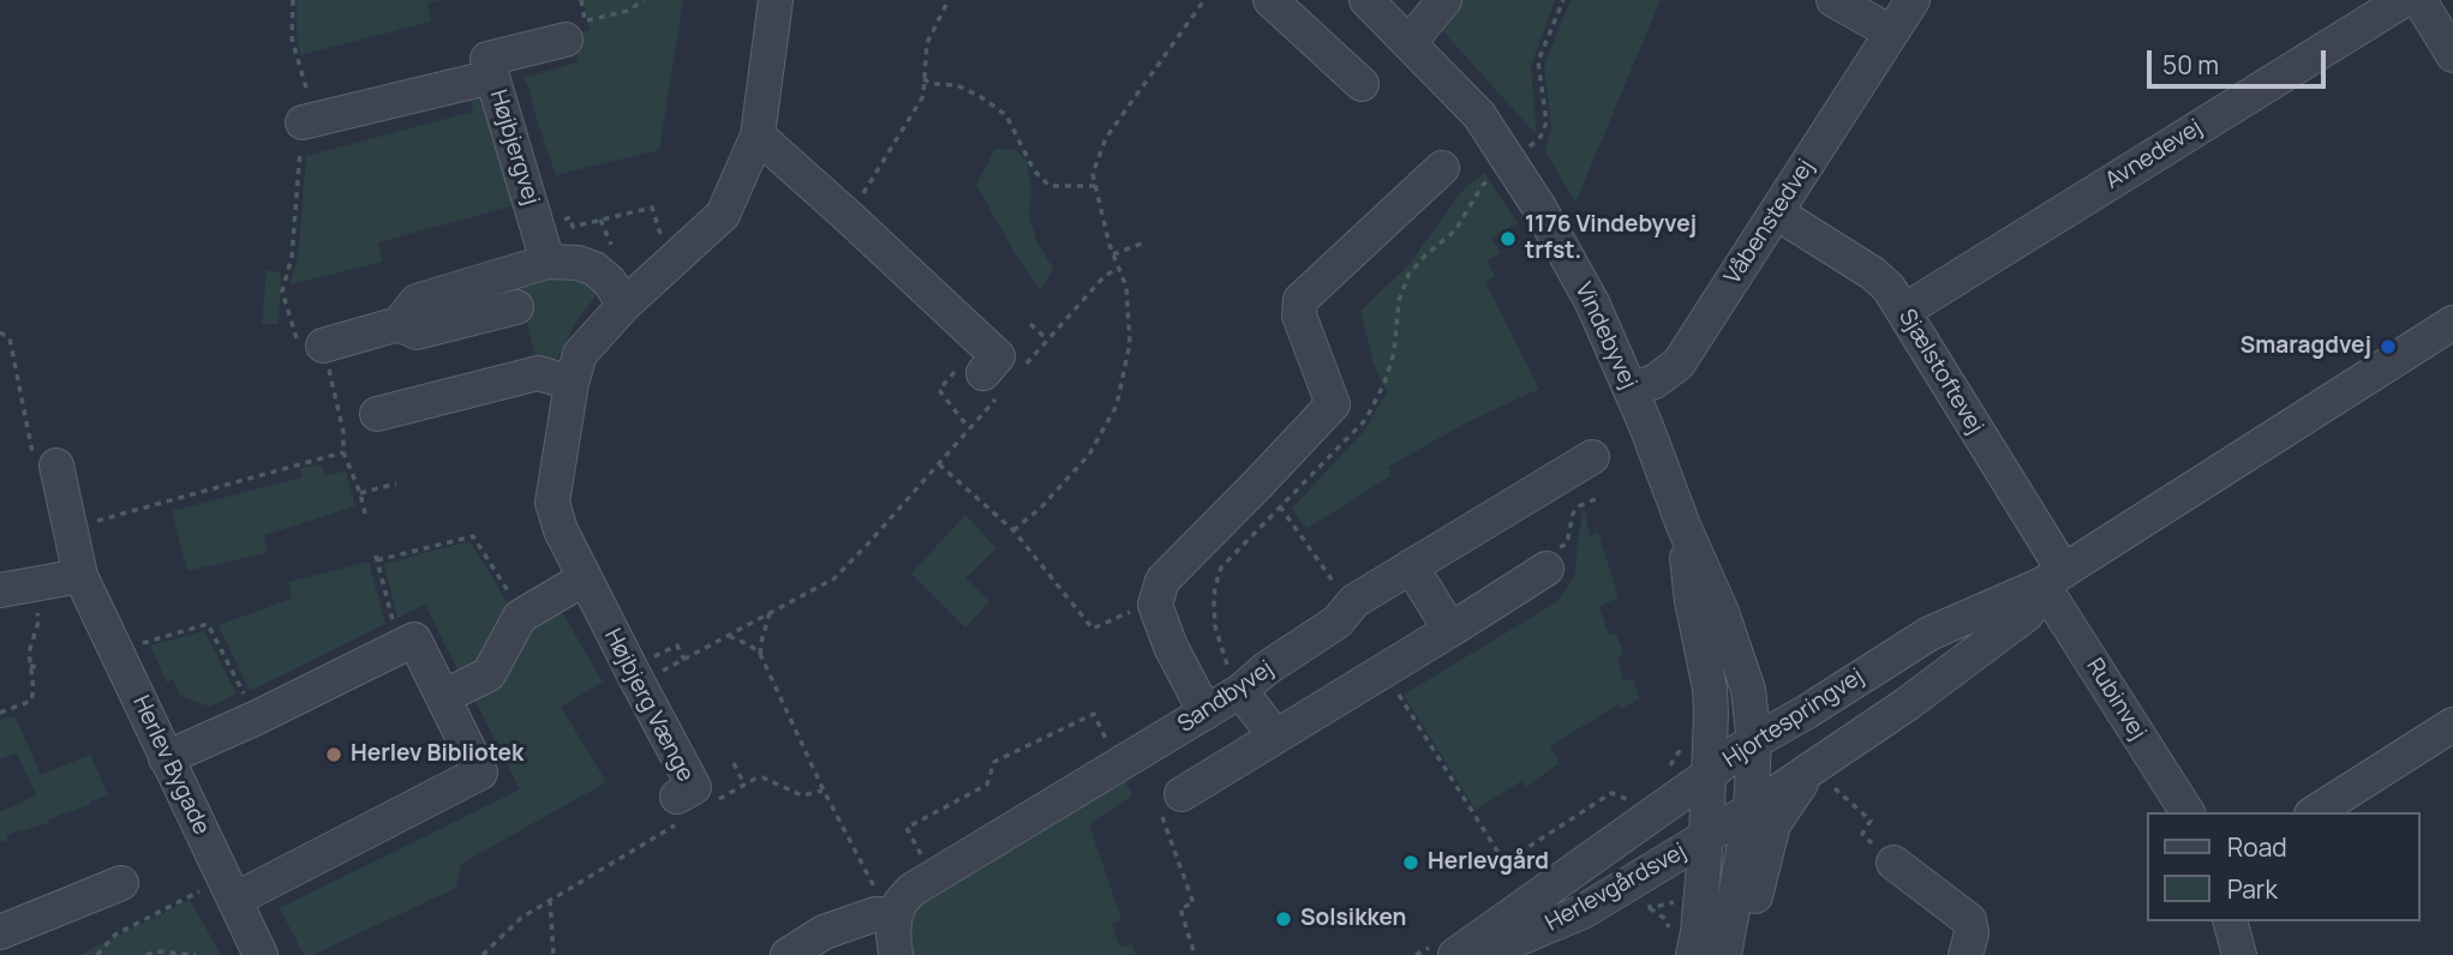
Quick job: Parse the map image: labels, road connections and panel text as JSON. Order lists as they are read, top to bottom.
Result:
{
  "streets": {
    "street": [
      "Højbjergvej",
      "Avnedevej",
      "Våbenstedvej",
      "Vindebyvej",
      "Sjælstoftevej",
      "Sandbyvej",
      "Rubinvej",
      "Højbjerg Vænge",
      "Herlev Bygade",
      "Herlevgårdsvej"
    ]
  },
  "crossings": [
    ["Avnedevej", "Sjælstoftevej"],
    ["Våbenstedvej", "Vindebyvej"],
    ["Våbenstedvej", "Sjælstoftevej"],
    ["Vindebyvej", "Herlevgårdsvej"],
    ["Sjælstoftevej", "Rubinvej"]
  ],
  "places": [
    "1176 Vindebyvej trfst.",
    "Smaragdvej",
    "Herlev Bibliotek",
    "Herlevgård",
    "Solsikken"
  ],
  "legend": ["Road", "Park"],
  "scale_bar": "50 m"
}
